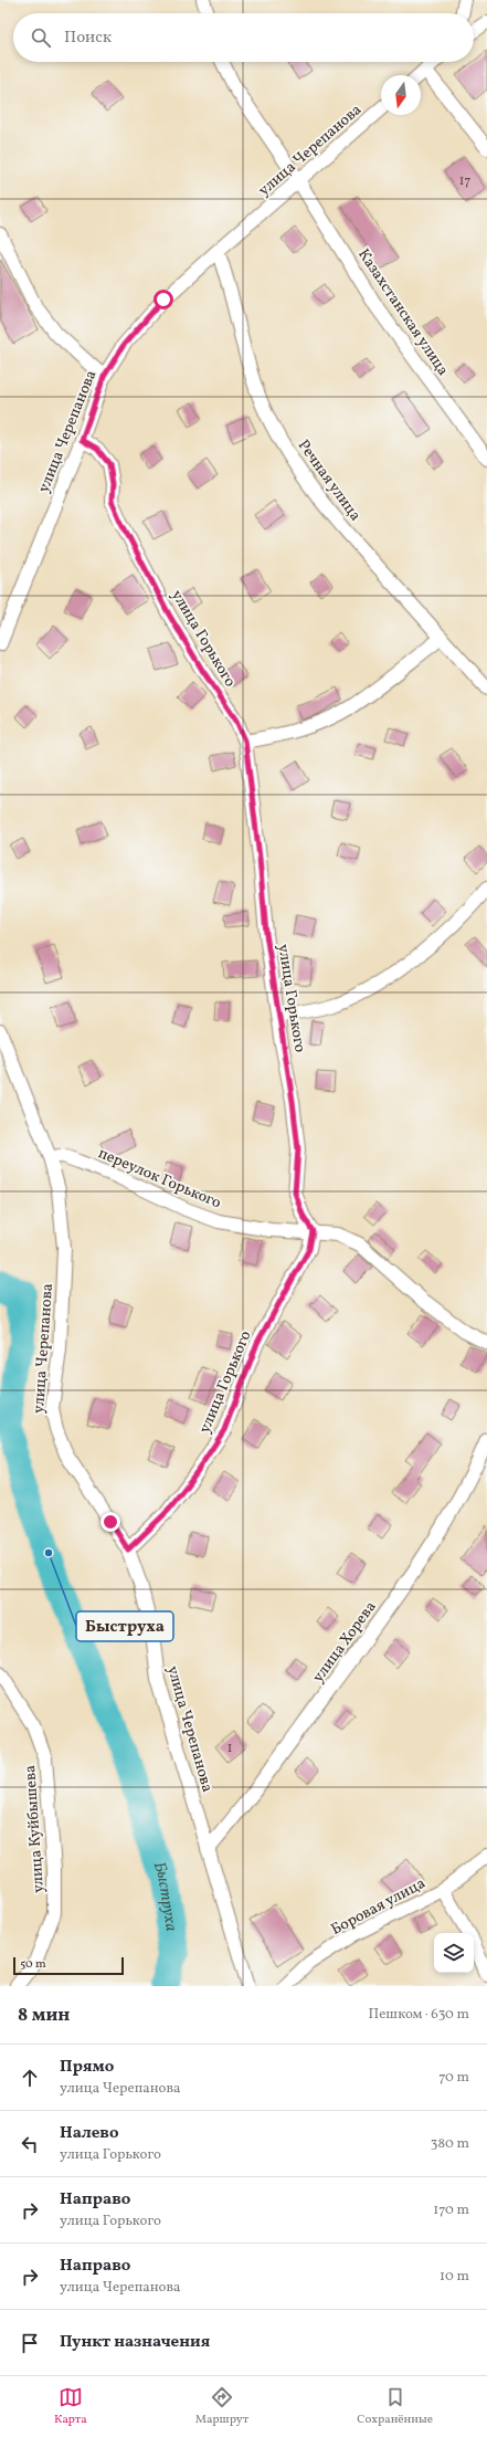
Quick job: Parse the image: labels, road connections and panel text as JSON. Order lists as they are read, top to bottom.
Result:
{
  "streets": {
    "street": [
      "улица Черепанова",
      "Казахстанская улица",
      "Речная улица",
      "улица Горького",
      "переулок Горького",
      "улица Хорева",
      "улица Куйбышева",
      "Боровая улица"
    ]
  },
  "crossings": [
    ["улица Черепанова", "Казахстанская улица"],
    ["улица Черепанова", "Речная улица"],
    ["улица Черепанова", "улица Горького"],
    ["улица Черепанова", "переулок Горького"],
    ["улица Черепанова", "улица Хорева"],
    ["улица Горького", "переулок Горького"]
  ],
  "water": ["Быструха"],
  "places": ["Быструха"],
  "house_numbers": ["17", "1"],
  "scale_bar": "50 m",
  "north": "bottom",
  "page": {
    "search": "Поиск",
    "scale": "50 m",
    "heading": ["8 мин", "Пешком · 630 m"],
    "list": [
      ["Прямо", "улица Черепанова", "70 m"],
      ["Налево", "улица Горького", "380 m"],
      ["Направо", "улица Горького", "170 m"],
      ["Направо", "улица Черепанова", "10 m"],
      "Пункт назначения"
    ],
    "nav": ["Карта", "Маршрут", "Сохранённые"]
  }
}
